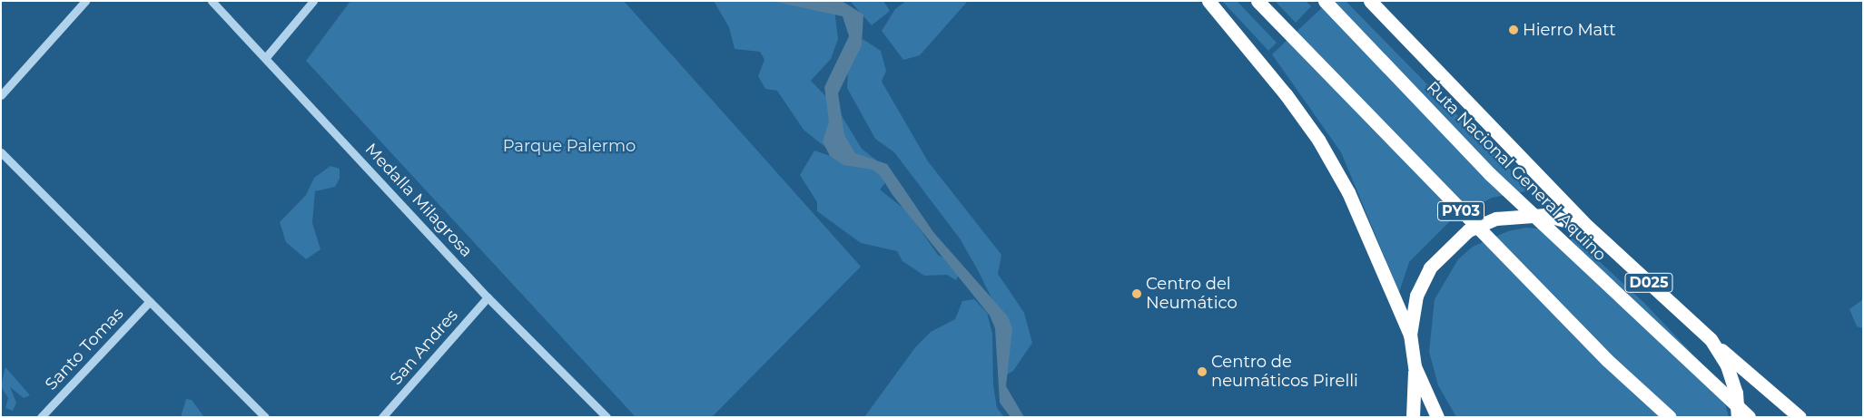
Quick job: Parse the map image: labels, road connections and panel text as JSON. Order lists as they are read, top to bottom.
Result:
{
  "streets": {
    "highway": ["Ruta Nacional General Aquino", "PY03", "D025"],
    "street": ["Medalla Milagrosa", "San Andres", "Santo Tomas"]
  },
  "crossings": [
    ["Ruta Nacional General Aquino", "D025"],
    ["Medalla Milagrosa", "San Andres"]
  ],
  "parks": ["Parque Palermo"],
  "places": ["Hierro Matt", "Centro del Neumático", "Centro de neumáticos Pirelli"]
}
